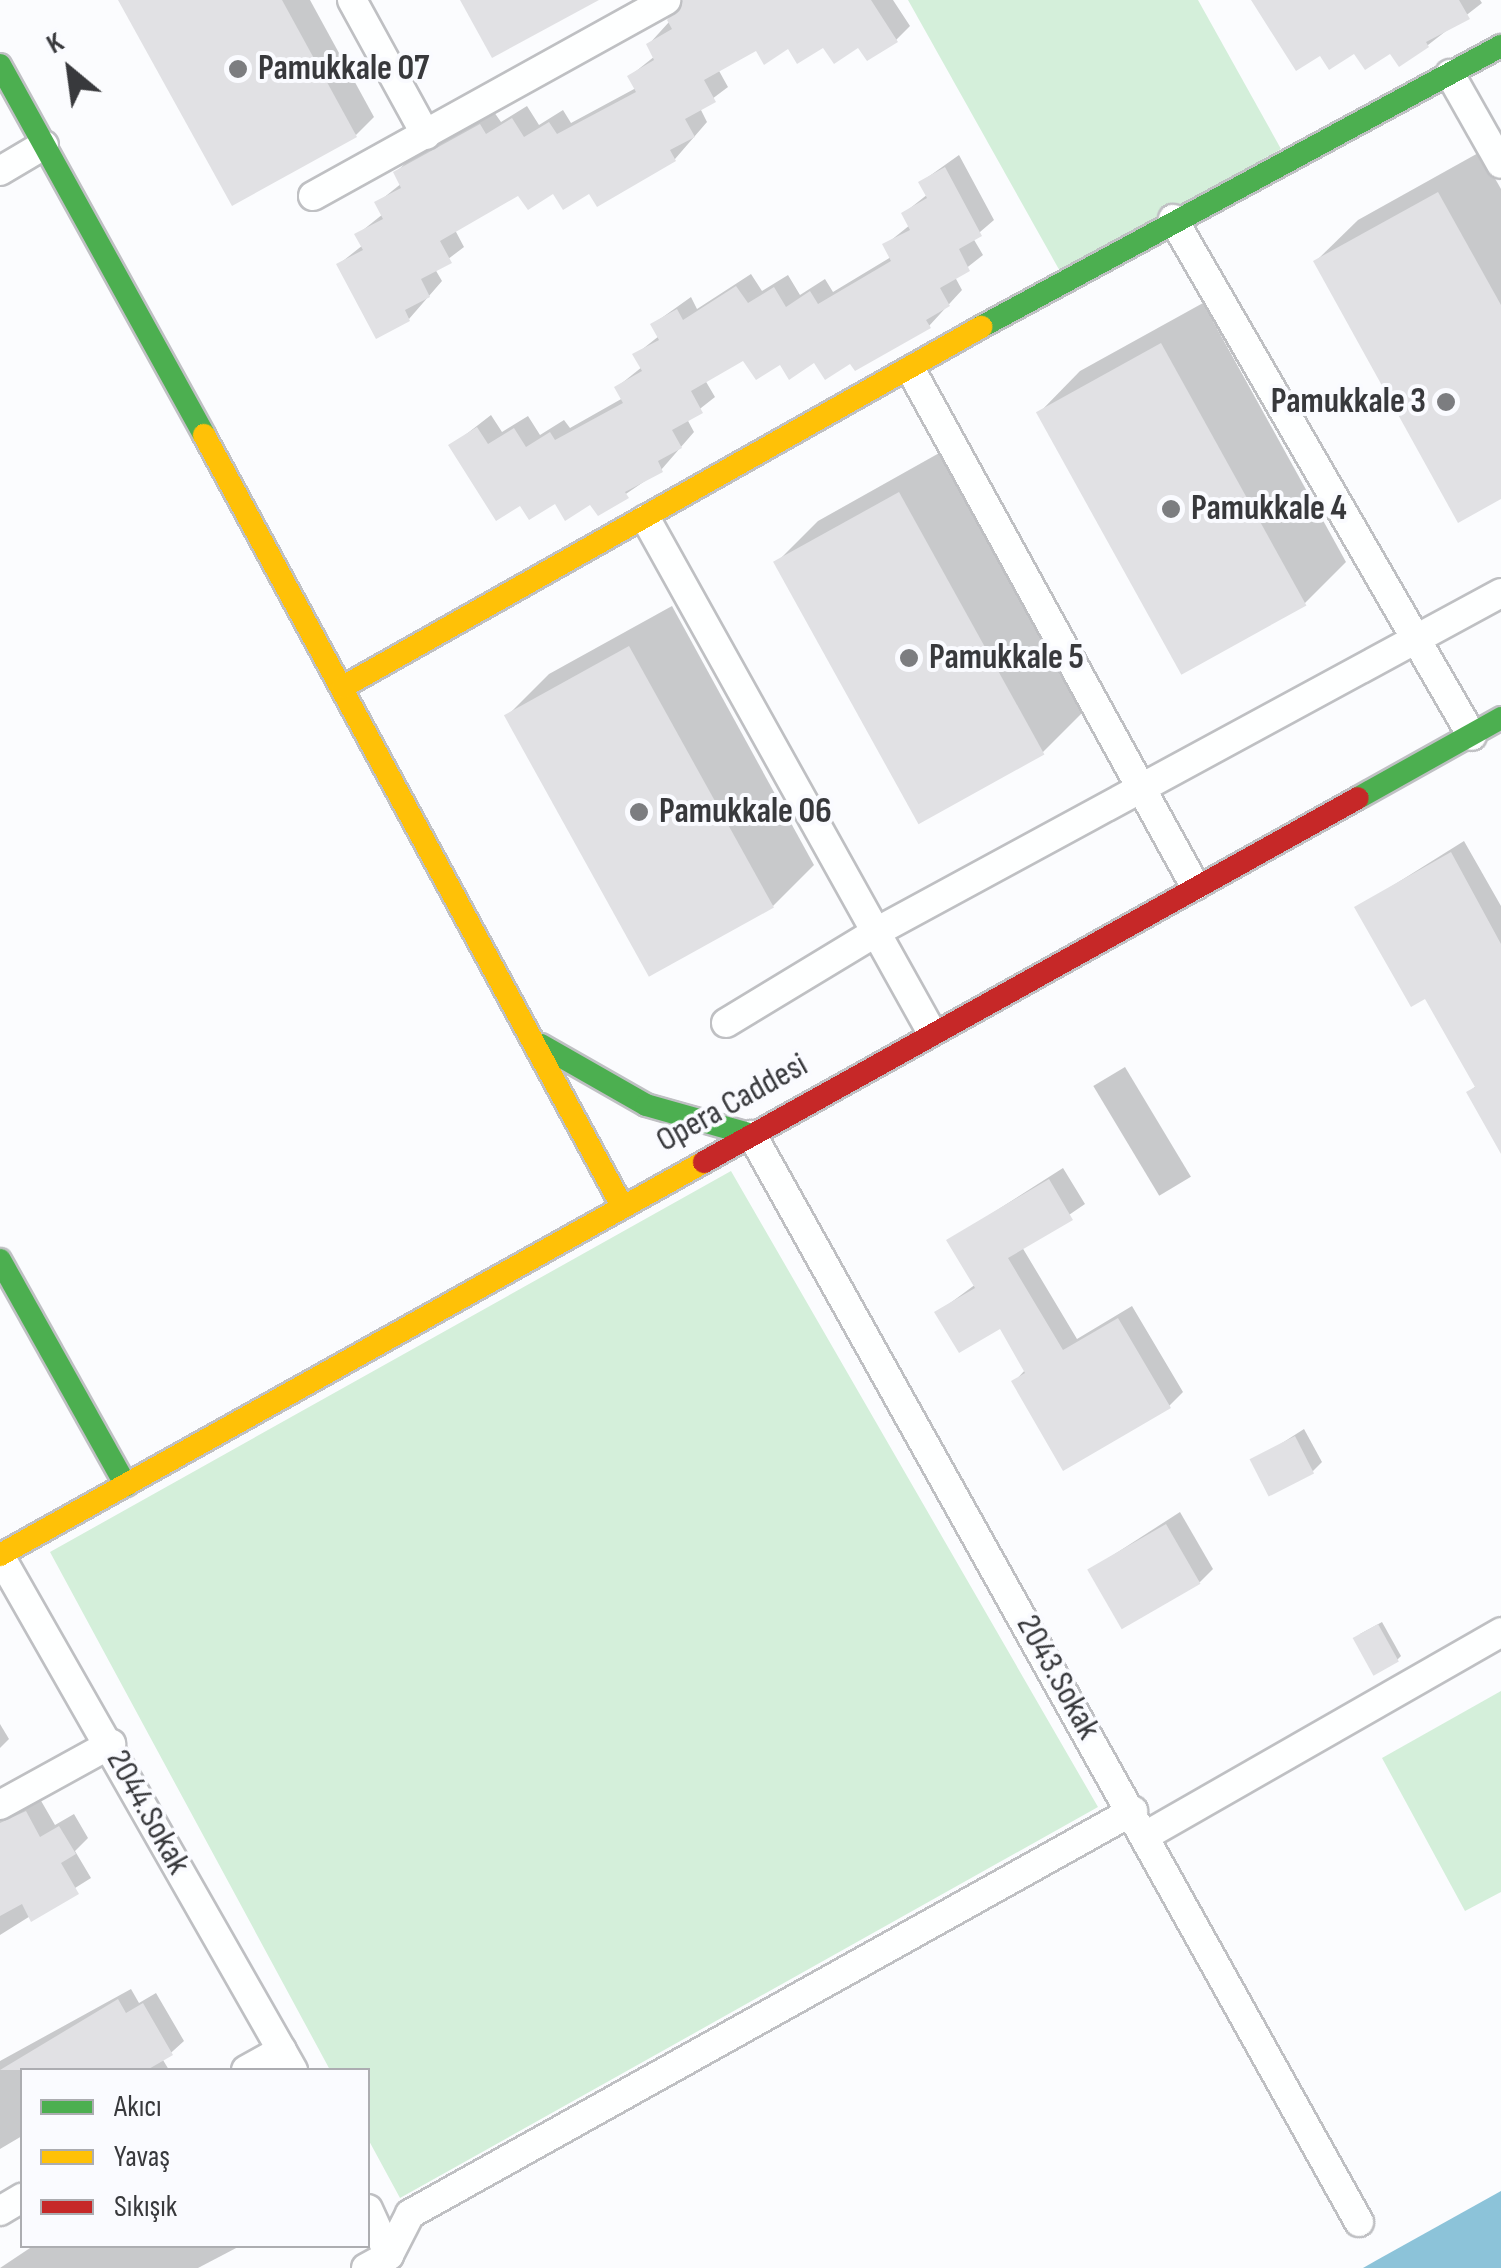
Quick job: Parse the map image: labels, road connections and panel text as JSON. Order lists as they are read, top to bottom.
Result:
{
  "streets": {
    "street": ["Opera Caddesi", "2043.Sokak", "2044.Sokak"]
  },
  "crossings": [
    ["Opera Caddesi", "2043.Sokak"],
    ["Opera Caddesi", "2044.Sokak"]
  ],
  "places": [
    "Pamukkale 07",
    "Pamukkale 3",
    "Pamukkale 4",
    "Pamukkale 5",
    "Pamukkale 06"
  ],
  "legend": ["Akıcı", "Yavaş", "Sıkışık"],
  "north": "top left"
}
